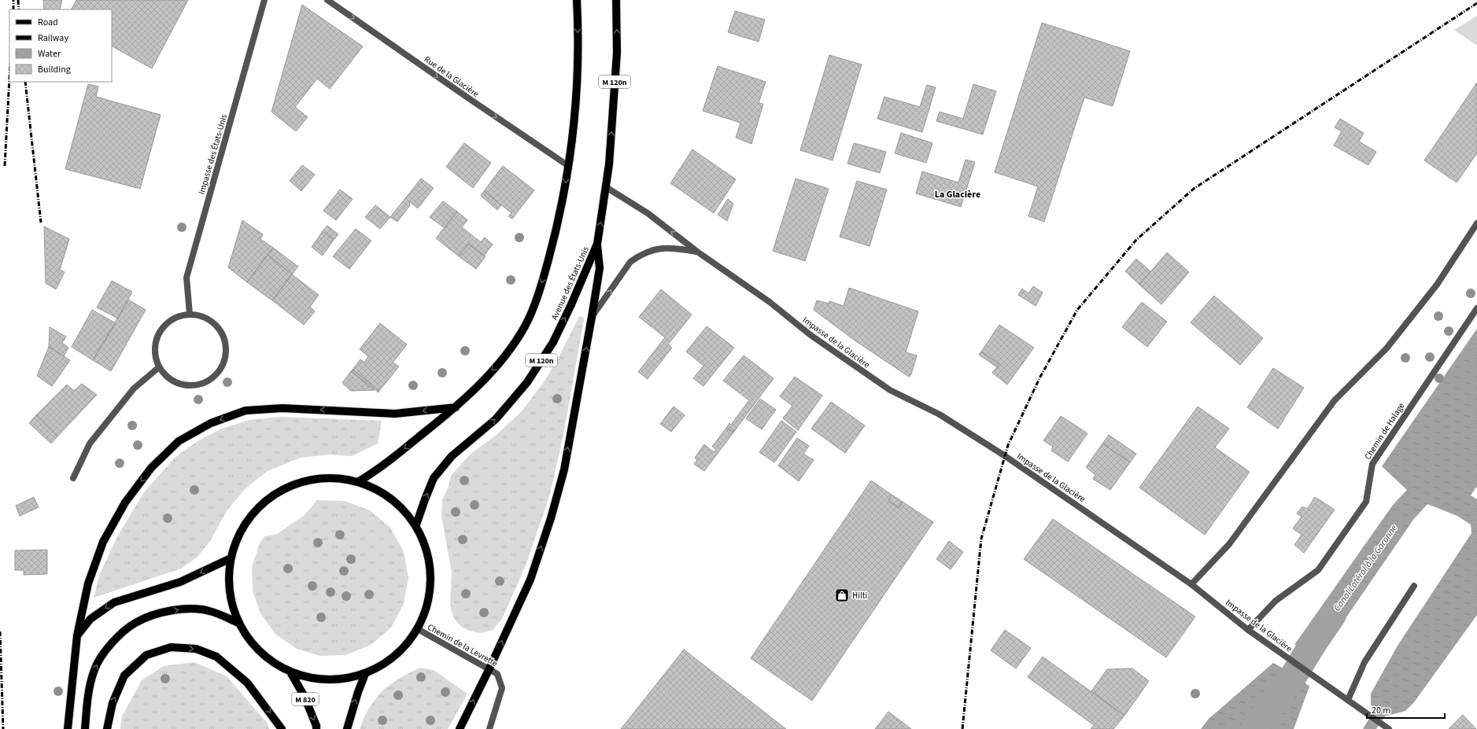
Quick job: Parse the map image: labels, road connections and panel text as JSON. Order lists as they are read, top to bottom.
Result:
{
  "streets": {
    "main road": ["M 120n", "Avenue des États-Unis", "M 820"],
    "street": [
      "Rue de la Glacière",
      "Impasse des États-Unis",
      "Impasse de la Glacière",
      "Chemin de Halage",
      "Chemin de la Levrette"
    ]
  },
  "crossings": [
    ["Avenue des États-Unis", "Impasse de la Glacière"],
    ["Impasse de la Glacière", "Chemin de Halage"]
  ],
  "one_way": ["Rue de la Glacière"],
  "districts": ["La Glacière"],
  "water": ["Canal Latéral à la Garonne"],
  "places": {
    "shop": ["Hilti"]
  },
  "legend": [
    "Road",
    "Railway",
    "Water",
    "Building"
  ],
  "scale_bar": "20 m"
}
